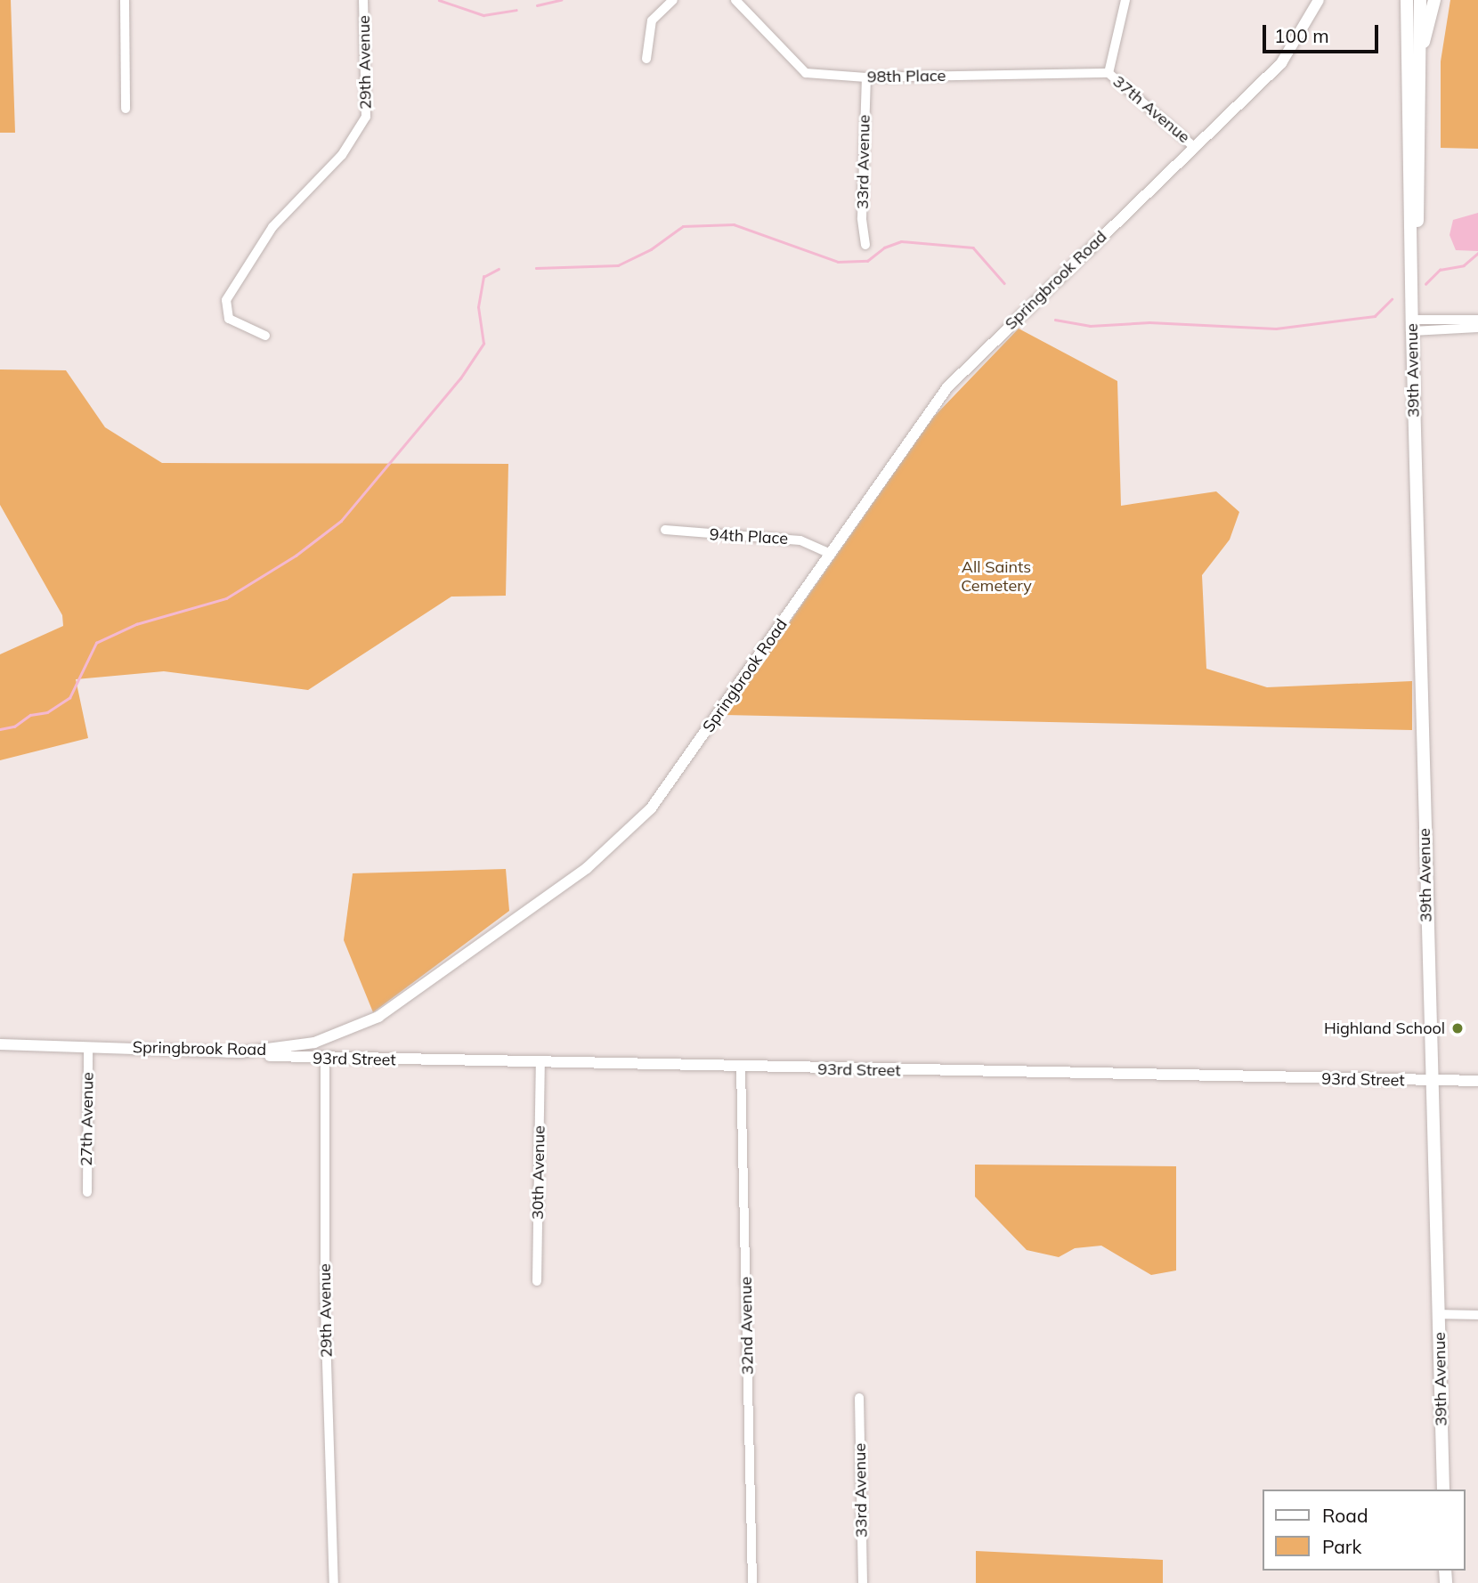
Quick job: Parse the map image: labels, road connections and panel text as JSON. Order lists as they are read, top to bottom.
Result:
{
  "streets": {
    "main road": ["39th Avenue"],
    "street": [
      "29th Avenue",
      "98th Place",
      "37th Avenue",
      "33rd Avenue",
      "Springbrook Road",
      "94th Place",
      "93rd Street",
      "27th Avenue",
      "30th Avenue",
      "32nd Avenue"
    ]
  },
  "crossings": [
    ["29th Avenue", "Springbrook Road"],
    ["29th Avenue", "93rd Street"],
    ["98th Place", "37th Avenue"],
    ["98th Place", "33rd Avenue"],
    ["37th Avenue", "Springbrook Road"],
    ["Springbrook Road", "94th Place"],
    ["Springbrook Road", "93rd Street"],
    ["Springbrook Road", "27th Avenue"],
    ["39th Avenue", "93rd Street"],
    ["93rd Street", "30th Avenue"],
    ["93rd Street", "32nd Avenue"]
  ],
  "parks": ["All Saints Cemetery"],
  "places": ["Highland School"],
  "legend": ["Road", "Park"],
  "scale_bar": "100 m"
}
